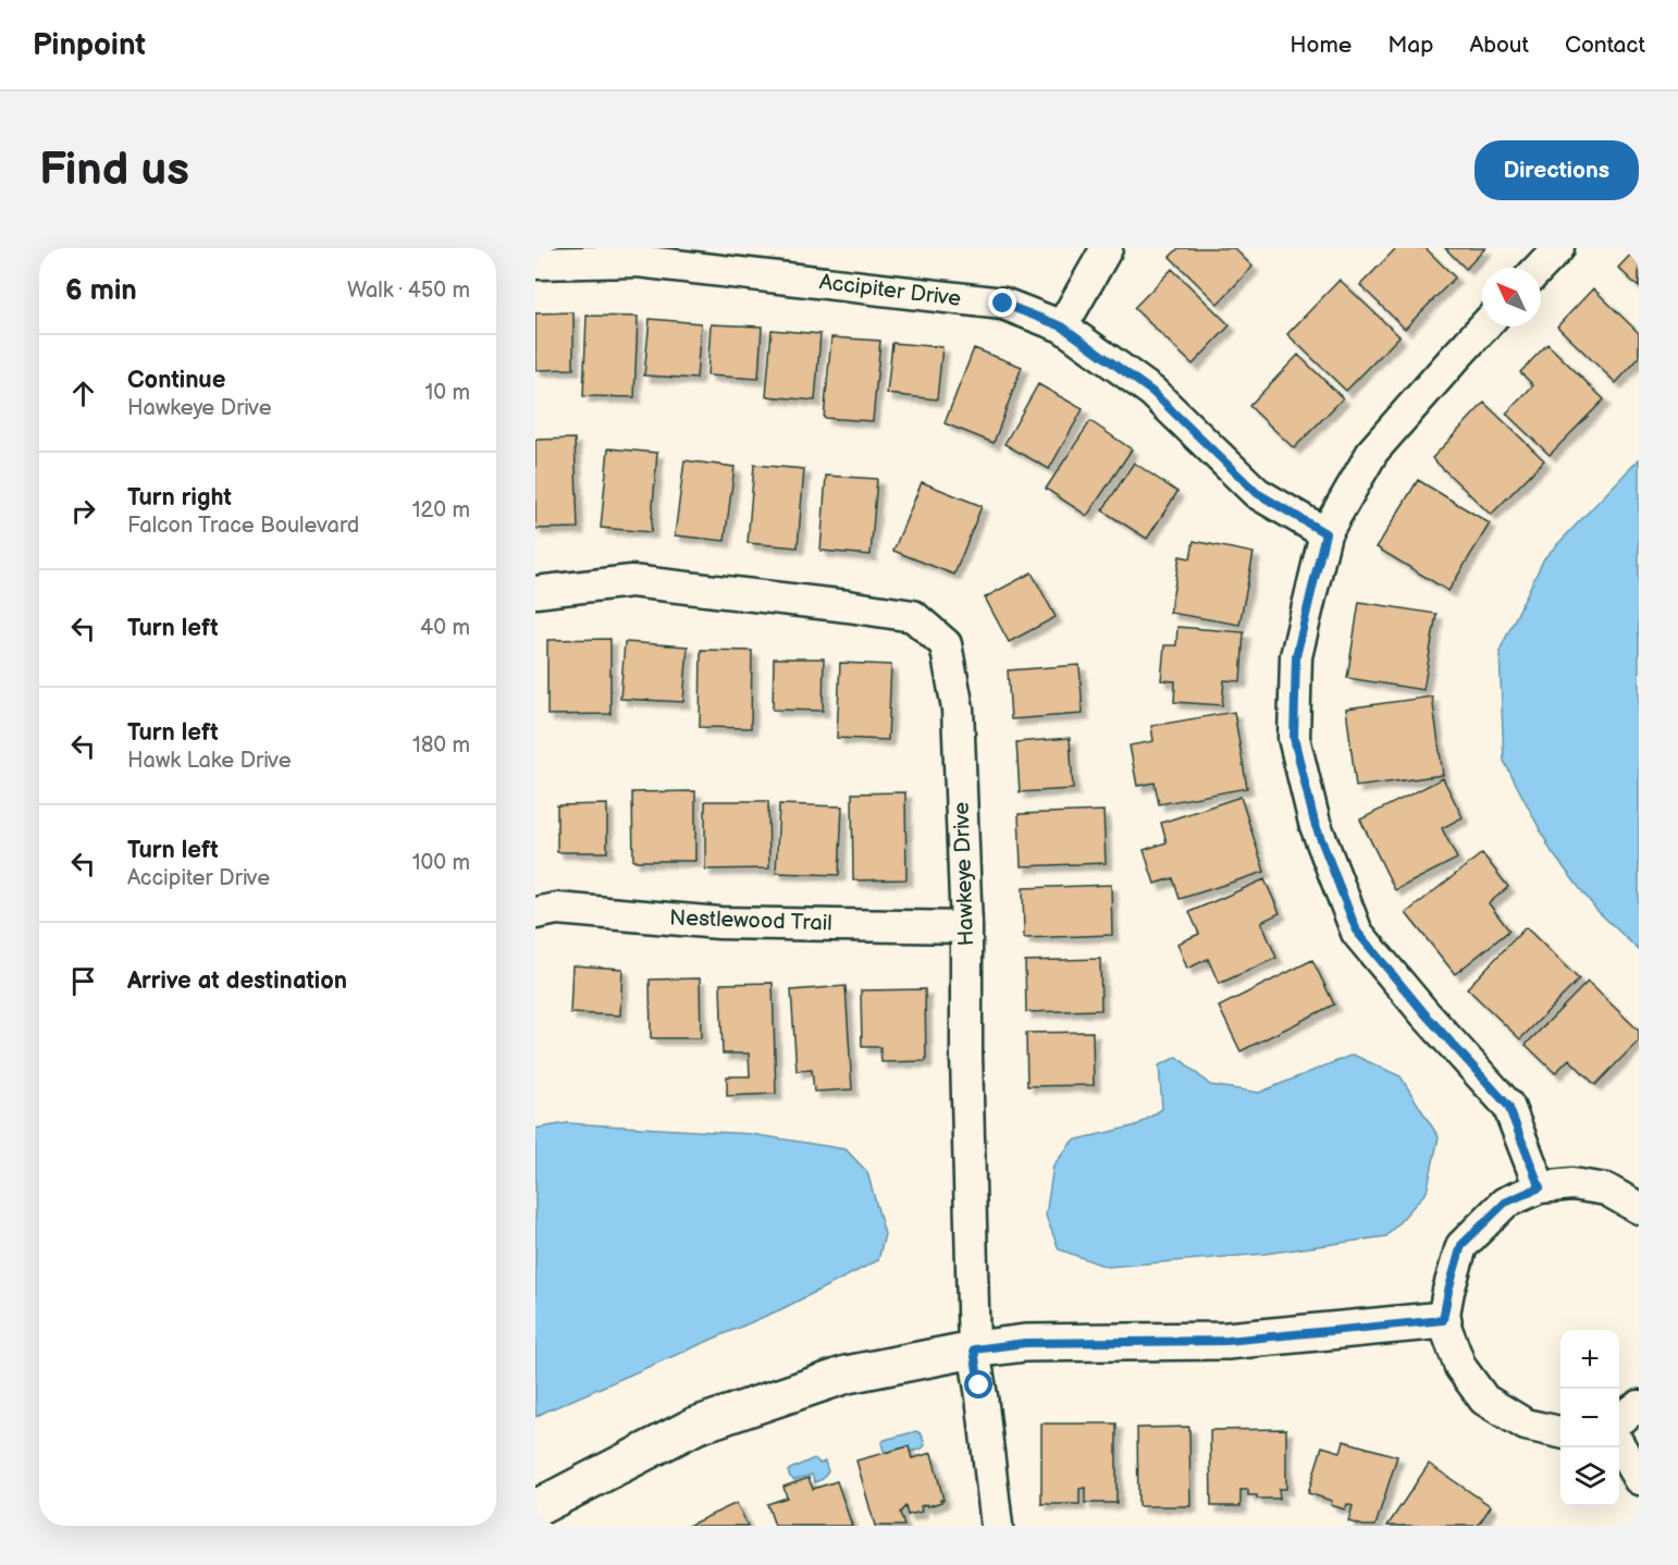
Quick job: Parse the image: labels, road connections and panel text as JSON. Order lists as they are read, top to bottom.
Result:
{
  "streets": {
    "street": ["Accipiter Drive", "Hawkeye Drive", "Nestlewood Trail"]
  },
  "crossings": [
    ["Hawkeye Drive", "Nestlewood Trail"]
  ],
  "north": "top left",
  "page": {
    "header": "Pinpoint",
    "nav": [
      "Home",
      "Map",
      "About",
      "Contact"
    ],
    "buttons": "Directions",
    "title": "Find us",
    "heading": ["6 min", "Walk · 450 m"],
    "list": [
      ["Continue", "Hawkeye Drive", "10 m"],
      ["Turn right", "Falcon Trace Boulevard", "120 m"],
      ["Turn left", "40 m"],
      ["Turn left", "Hawk Lake Drive", "180 m"],
      ["Turn left", "Accipiter Drive", "100 m"],
      "Arrive at destination"
    ],
    "map_buttons": ["+", "−"]
  }
}
